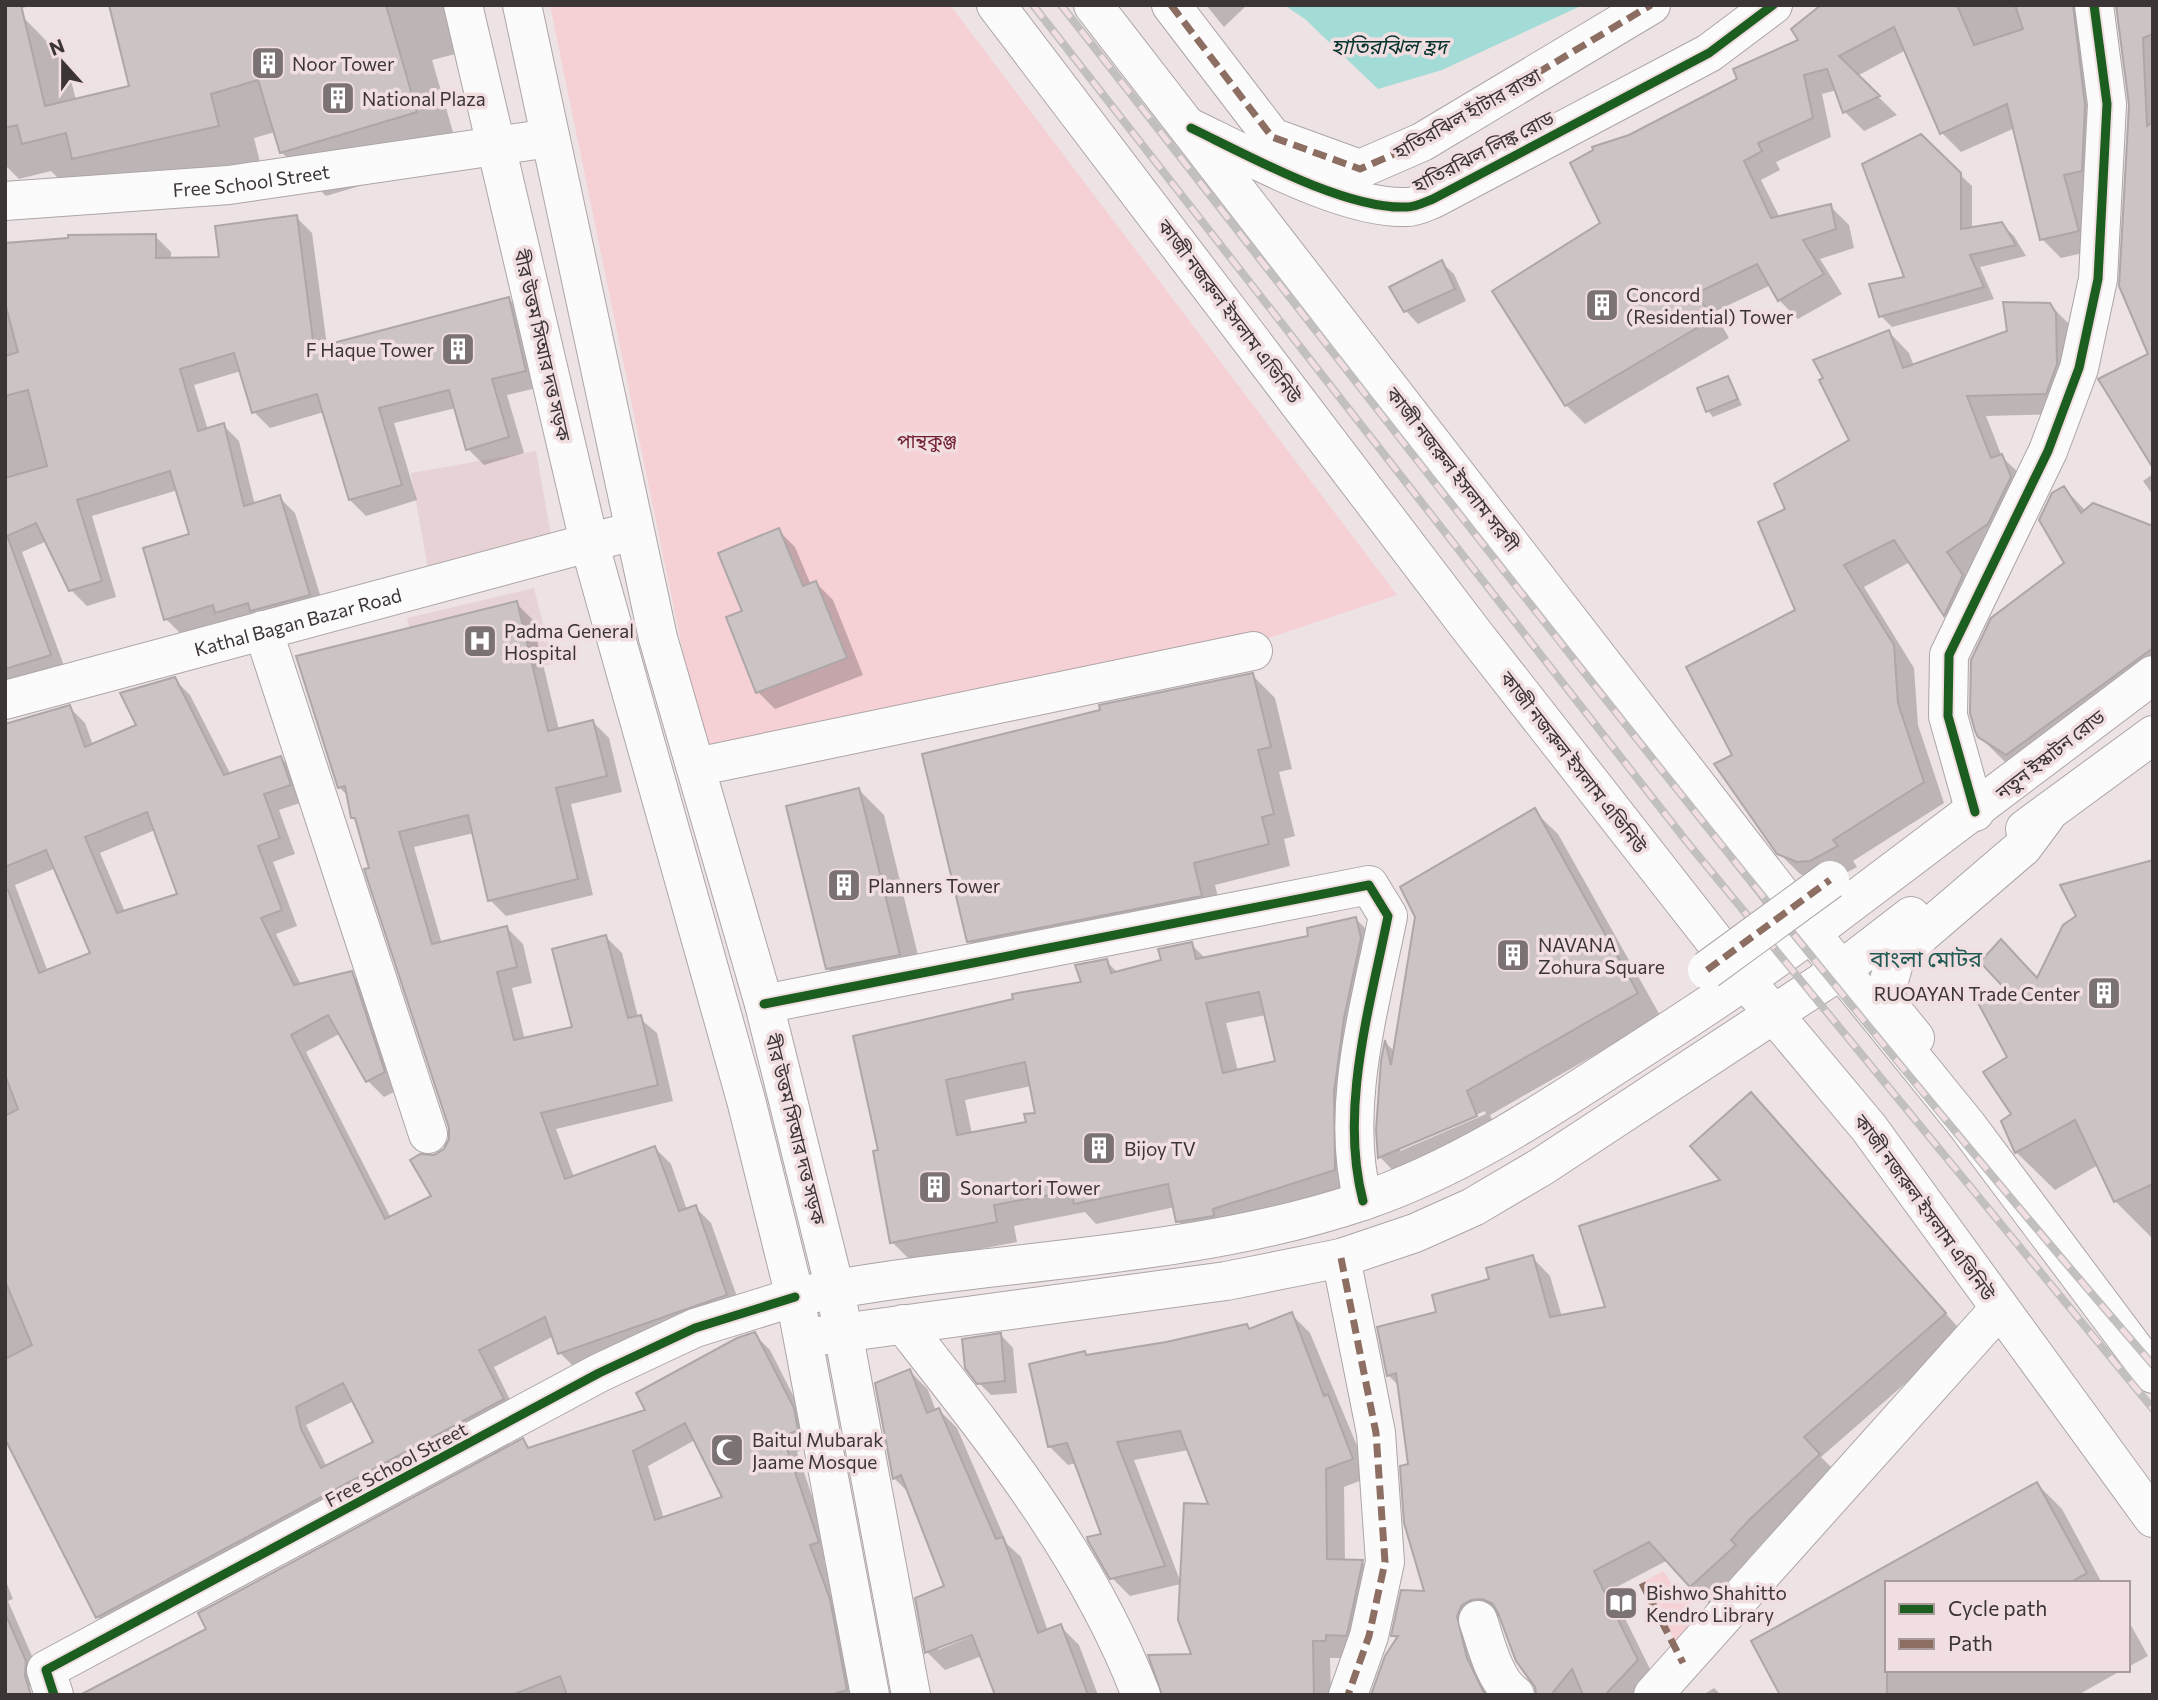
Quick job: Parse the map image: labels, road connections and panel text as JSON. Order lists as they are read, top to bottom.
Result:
{
  "streets": {
    "main road": [
      "হাতিরঝিল হাঁটার রাস্তা",
      "হাতিরঝিল লিঙ্ক রোড",
      "Free School Street",
      "কাজী নজরুল ইসলাম এভিনিউ",
      "বীর উত্তম সিআর দত্ত সড়ক",
      "কাজী নজরুল ইসলাম সরণী",
      "Kathal Bagan Bazar Road",
      "নতুন ইস্কাটন রোড"
    ]
  },
  "crossings": [
    ["হাতিরঝিল লিঙ্ক রোড", "কাজী নজরুল ইসলাম সরণী"],
    ["Free School Street", "বীর উত্তম সিআর দত্ত সড়ক"],
    ["Free School Street", "নতুন ইস্কাটন রোড"],
    ["কাজী নজরুল ইসলাম এভিনিউ", "নতুন ইস্কাটন রোড"],
    ["বীর উত্তম সিআর দত্ত সড়ক", "Kathal Bagan Bazar Road"],
    ["বীর উত্তম সিআর দত্ত সড়ক", "নতুন ইস্কাটন রোড"],
    ["কাজী নজরুল ইসলাম সরণী", "নতুন ইস্কাটন রোড"]
  ],
  "districts": ["বাংলা মোটর"],
  "water": ["হাতিরঝিল হ্রদ"],
  "parks": ["পান্থকুঞ্জ"],
  "places": {
    "building": [
      "Noor Tower",
      "National Plaza",
      "Concord (Residential) Tower",
      "F Haque Tower",
      "Planners Tower",
      "NAVANA Zohura Square",
      "RUOAYAN Trade Center",
      "Bijoy TV",
      "Sonartori Tower"
    ],
    "hospital": ["Padma General Hospital"],
    "mosque": ["Baitul Mubarak Jaame Mosque"],
    "library": ["Bishwo Shahitto Kendro Library"]
  },
  "legend": ["Cycle path", "Path"],
  "north": "top"
}
